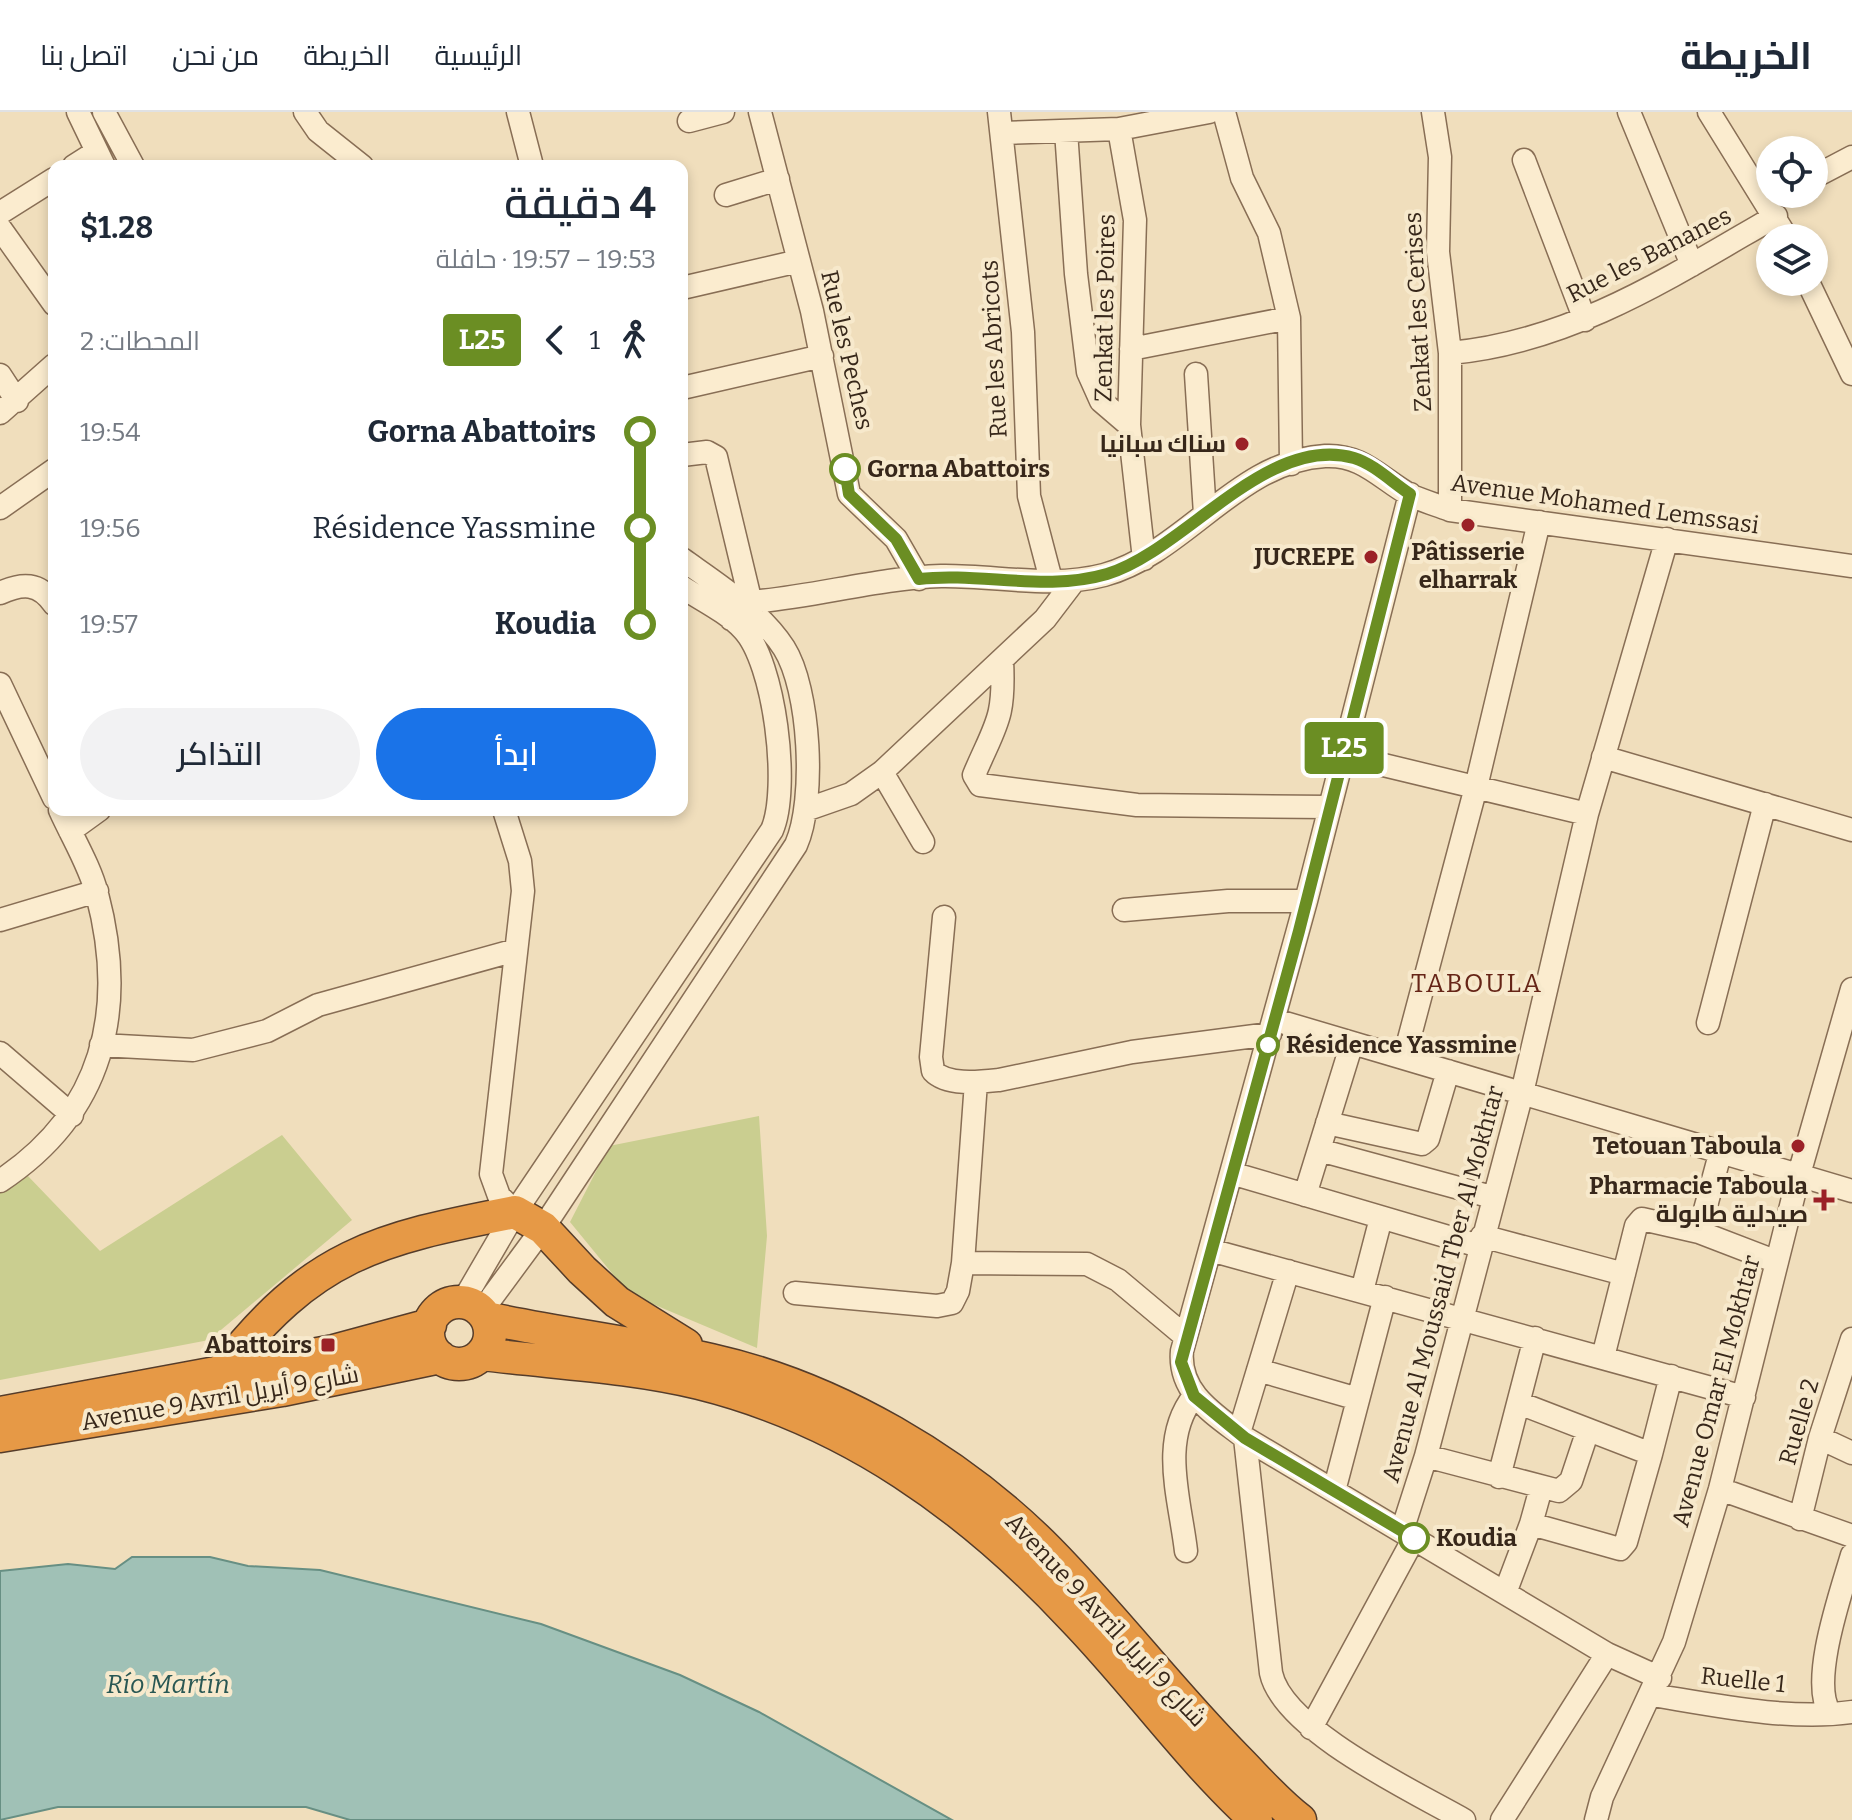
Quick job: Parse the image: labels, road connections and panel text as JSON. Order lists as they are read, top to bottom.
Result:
{
  "streets": {
    "highway": ["Avenue 9 Avril شارع 9 أبريل"],
    "street": [
      "Rue les Bananes",
      "Zenkat les Poires",
      "Zenkat les Cerises",
      "Rue les Abricots",
      "Rue les Peches",
      "Avenue Mohamed Lemssasi",
      "Avenue Al Moussaid Tber Al Mokhtar",
      "Avenue Omar El Mokhtar",
      "Ruelle 2",
      "Ruelle 1"
    ]
  },
  "crossings": [
    ["Rue les Bananes", "Zenkat les Cerises"],
    ["Zenkat les Poires", "Avenue Mohamed Lemssasi"],
    ["Zenkat les Cerises", "Avenue Mohamed Lemssasi"],
    ["Rue les Abricots", "Avenue Mohamed Lemssasi"],
    ["Rue les Peches", "Avenue Mohamed Lemssasi"],
    ["Avenue Mohamed Lemssasi", "Avenue Al Moussaid Tber Al Mokhtar"],
    ["Avenue Al Moussaid Tber Al Mokhtar", "Ruelle 1"],
    ["Avenue Omar El Mokhtar", "Ruelle 1"]
  ],
  "districts": ["TABOULA"],
  "water": ["Río Martín"],
  "places": {
    "other": [
      "سناك سبانيا",
      "Gorna Abattoirs",
      "Pâtisserie elharrak",
      "JUCREPE",
      "Résidence Yassmine",
      "Tetouan Taboula",
      "Koudia"
    ],
    "health": ["Pharmacie Taboula صيدلية طابولة"],
    "transit": ["Abattoirs"]
  },
  "lines": ["bus line L25"],
  "page": {
    "header": "الخريطة",
    "nav": [
      "الرئيسية",
      "الخريطة",
      "من نحن",
      "اتصل بنا"
    ],
    "on_map": "L25",
    "heading": ["4 دقيقة", "19:53 – 19:57 · حافلة", "$1.28"],
    "legs": ["1", "L25", "المحطات: 2"],
    "list": [
      {
        "name": "Gorna Abattoirs",
        "value": "19:54"
      },
      {
        "name": "Résidence Yassmine",
        "value": "19:56"
      },
      {
        "name": "Koudia",
        "value": "19:57"
      }
    ],
    "buttons": ["ابدأ", "التذاكر"]
  }
}
